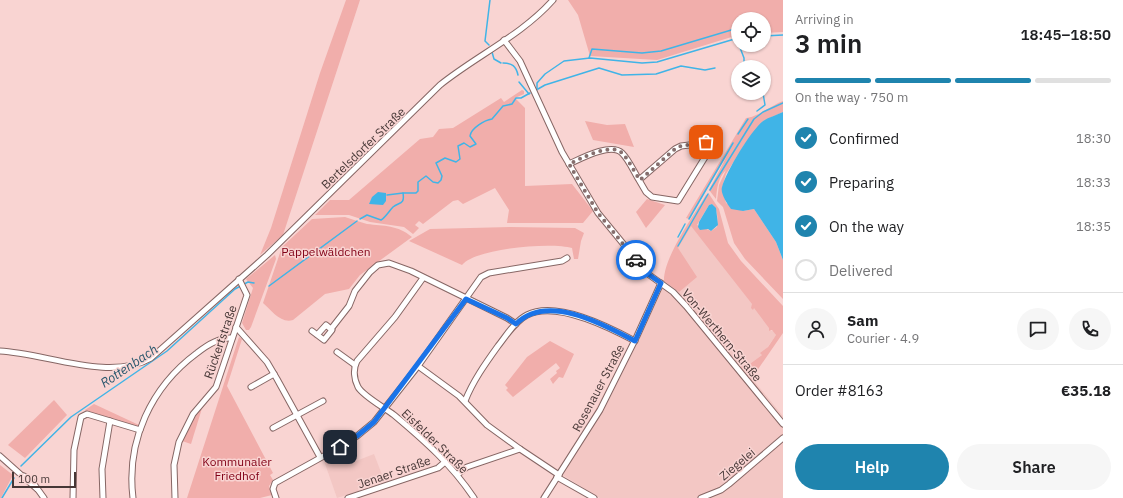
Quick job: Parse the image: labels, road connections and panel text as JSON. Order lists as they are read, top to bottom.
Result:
{
  "streets": {
    "street": [
      "Bertelsdorfer Straße",
      "Von-Werthern-Straße",
      "Rückertstraße",
      "Rosenauer Straße",
      "Eisfelder Straße",
      "Ziegelei",
      "Jenaer Straße"
    ]
  },
  "crossings": [
    ["Bertelsdorfer Straße", "Von-Werthern-Straße"],
    ["Bertelsdorfer Straße", "Rückertstraße"],
    ["Von-Werthern-Straße", "Rosenauer Straße"],
    ["Eisfelder Straße", "Jenaer Straße"]
  ],
  "water": ["Rottenbach"],
  "parks": ["Pappelwäldchen", "Kommunaler Friedhof"],
  "scale_bar": "100 m",
  "page": {
    "heading": ["3 min", "Arriving in", "18:45–18:50"],
    "panel": [
      "Sam",
      "Courier · 4.9",
      "Order #8163",
      "€35.18"
    ],
    "bar": "On the way · 750 m",
    "list": [
      ["Confirmed", "18:30"],
      ["Preparing", "18:33"],
      ["On the way", "18:35"],
      "Delivered"
    ],
    "buttons": ["Help", "Share"],
    "scale": "100 m"
  }
}
